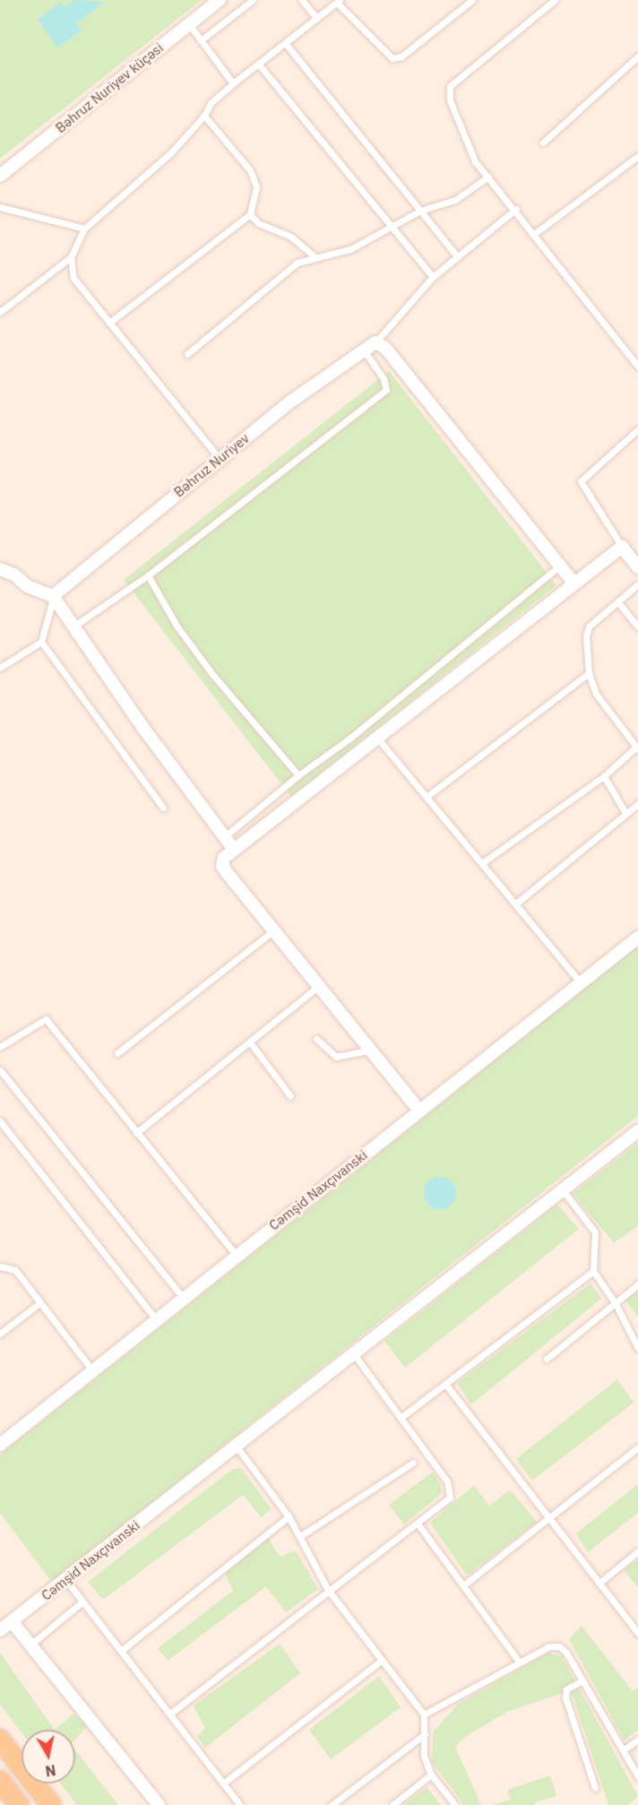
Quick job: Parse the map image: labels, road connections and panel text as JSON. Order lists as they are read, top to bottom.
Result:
{
  "streets": {
    "street": ["Bəhruz Nuriyev küçəsi", "Bəhruz Nuriyev", "Cəmşid Naxçıvanski"]
  },
  "north": "bottom"
}
